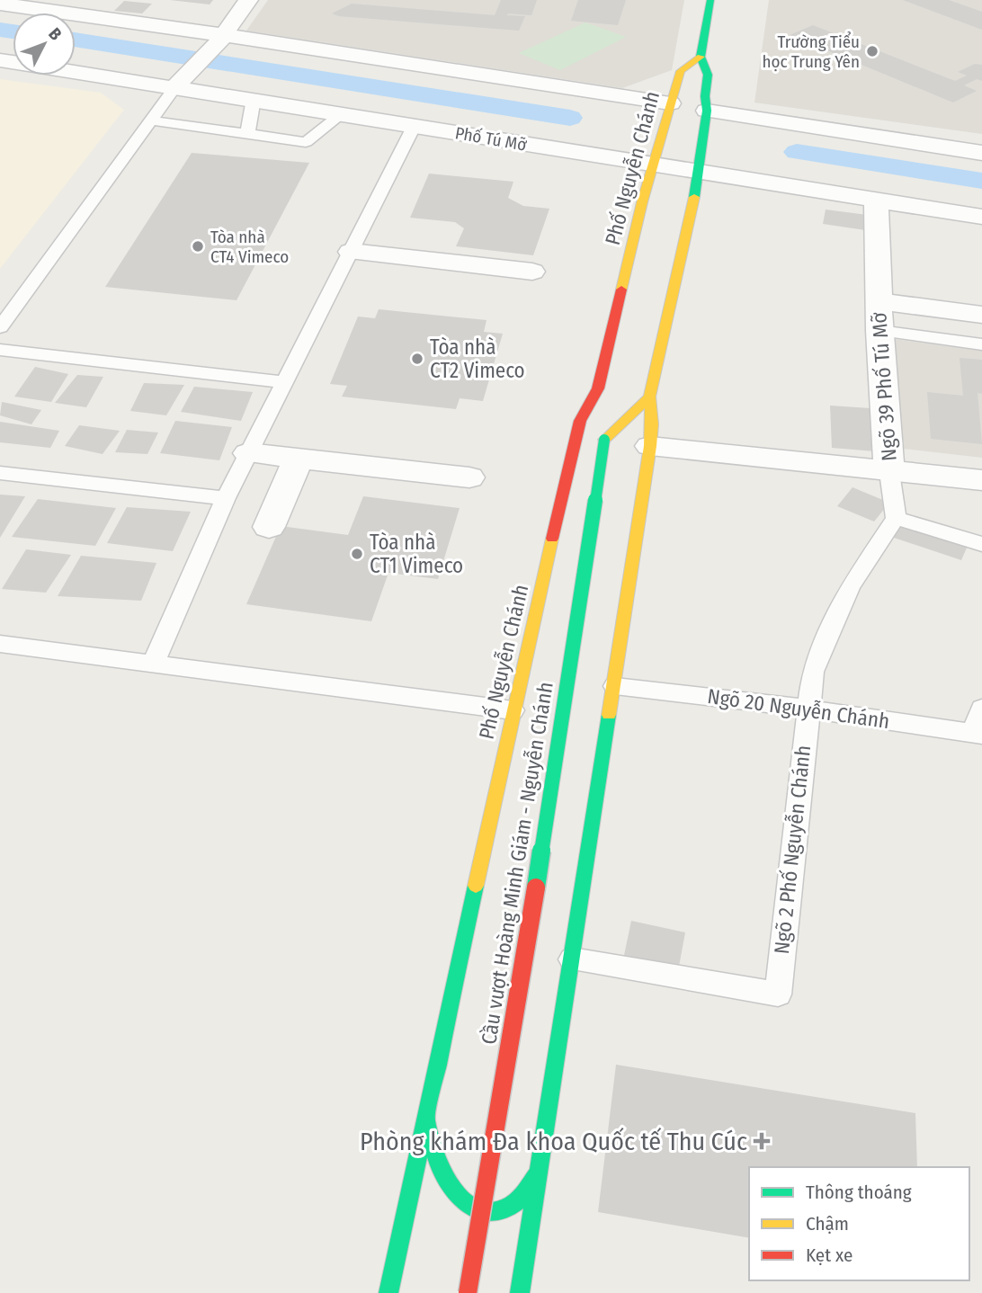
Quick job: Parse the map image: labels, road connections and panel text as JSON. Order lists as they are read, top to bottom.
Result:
{
  "streets": {
    "street": [
      "Phố Tú Mỡ",
      "Phố Nguyễn Chánh",
      "Ngõ 39 Phố Tú Mỡ",
      "Cầu vượt Hoàng Minh Giám - Nguyễn Chánh"
    ],
    "lane": ["Ngõ 20 Nguyễn Chánh", "Ngõ 2 Phố Nguyễn Chánh"]
  },
  "crossings": [
    ["Phố Tú Mỡ", "Phố Nguyễn Chánh"],
    ["Phố Tú Mỡ", "Ngõ 39 Phố Tú Mỡ"],
    ["Phố Nguyễn Chánh", "Cầu vượt Hoàng Minh Giám - Nguyễn Chánh"],
    ["Ngõ 20 Nguyễn Chánh", "Ngõ 2 Phố Nguyễn Chánh"]
  ],
  "places": {
    "other": [
      "Trường Tiểu học Trung Yên",
      "Tòa nhà CT4 Vimeco",
      "Tòa nhà CT2 Vimeco",
      "Tòa nhà CT1 Vimeco"
    ],
    "health": ["Phòng khám Đa khoa Quốc tế Thu Cúc"]
  },
  "legend": ["Thông thoáng", "Chậm", "Kẹt xe"],
  "north": "top right"
}
